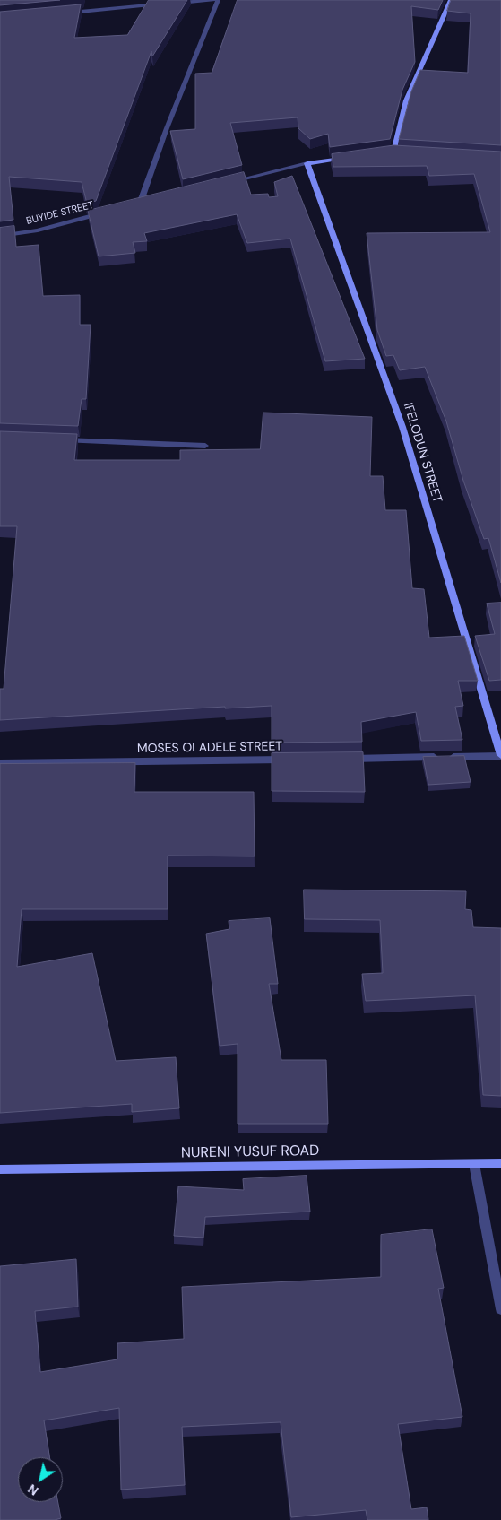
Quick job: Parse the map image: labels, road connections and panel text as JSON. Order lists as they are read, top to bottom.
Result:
{
  "streets": {
    "street": [
      "BUYIDE STREET",
      "IFELODUN STREET",
      "MOSES OLADELE STREET",
      "NURENI YUSUF ROAD"
    ]
  },
  "north": "bottom left"
}
